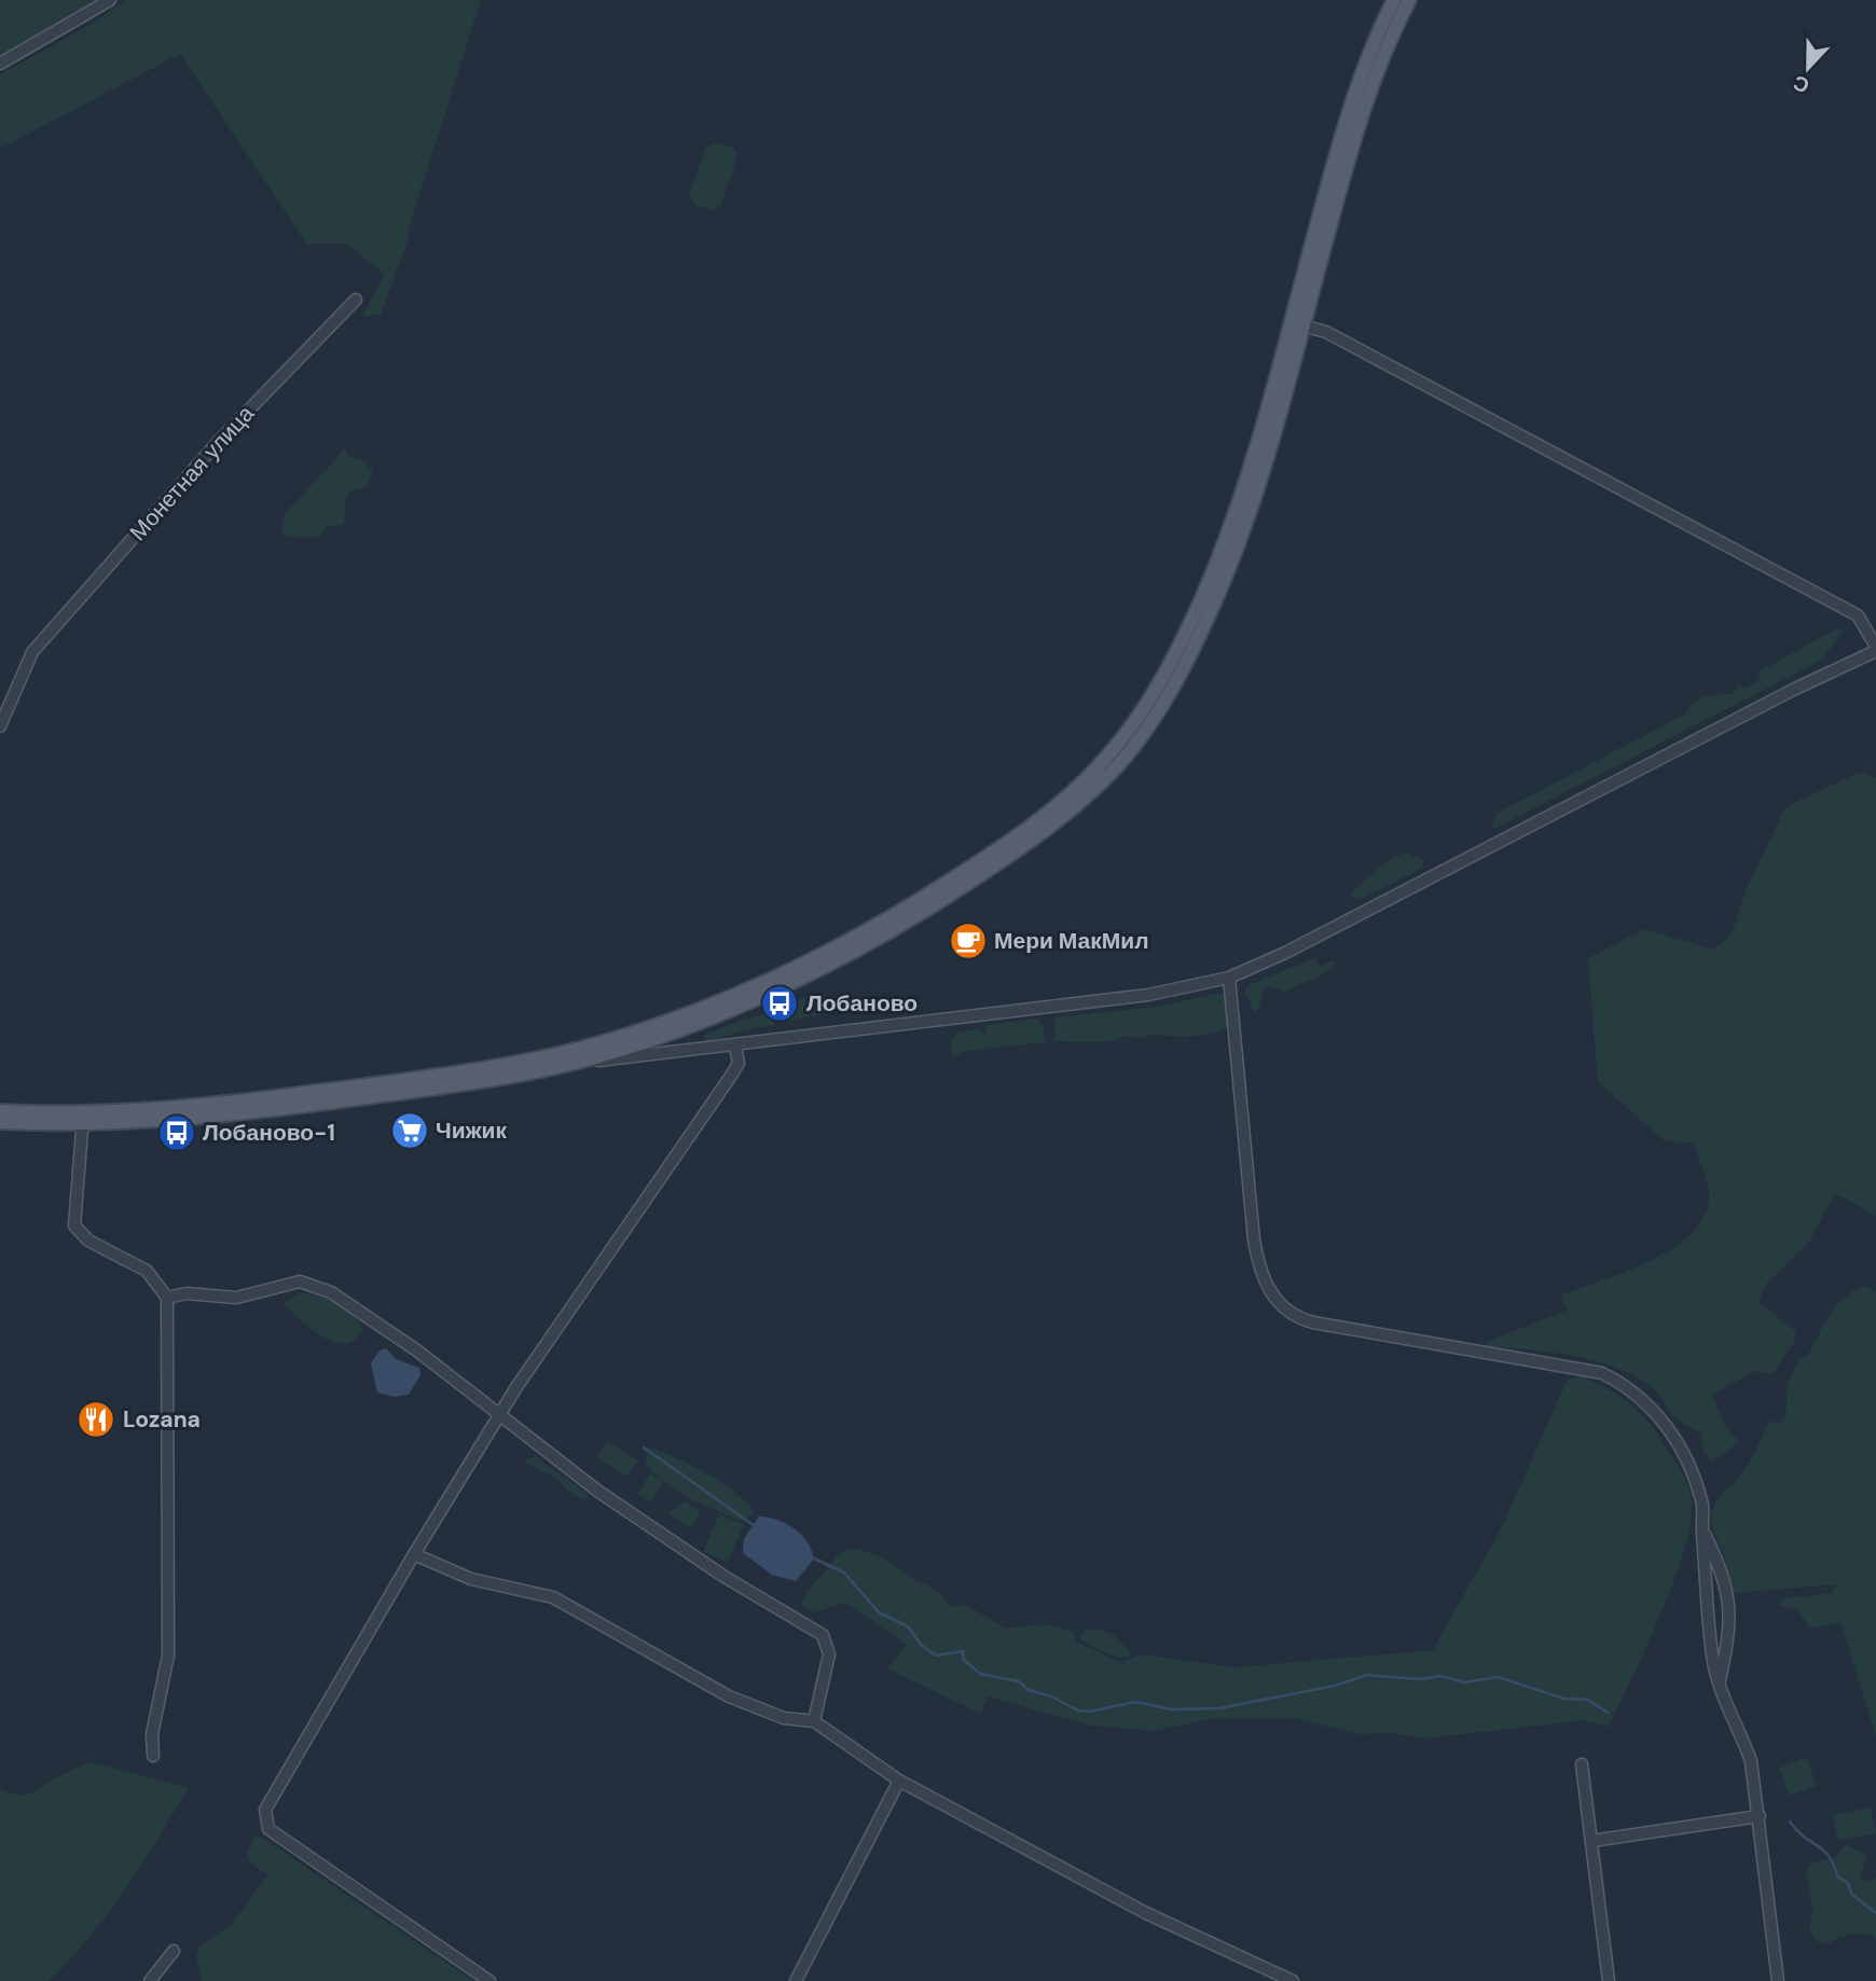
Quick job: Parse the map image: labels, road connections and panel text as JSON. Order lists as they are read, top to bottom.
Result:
{
  "streets": {
    "street": ["Монетная улица"]
  },
  "places": {
    "cafe": ["Мери МакМил"],
    "bus stop": ["Лобаново", "Лобаново-1"],
    "supermarket": ["Чижик"],
    "restaurant": ["Lozana"]
  },
  "north": "bottom"
}
